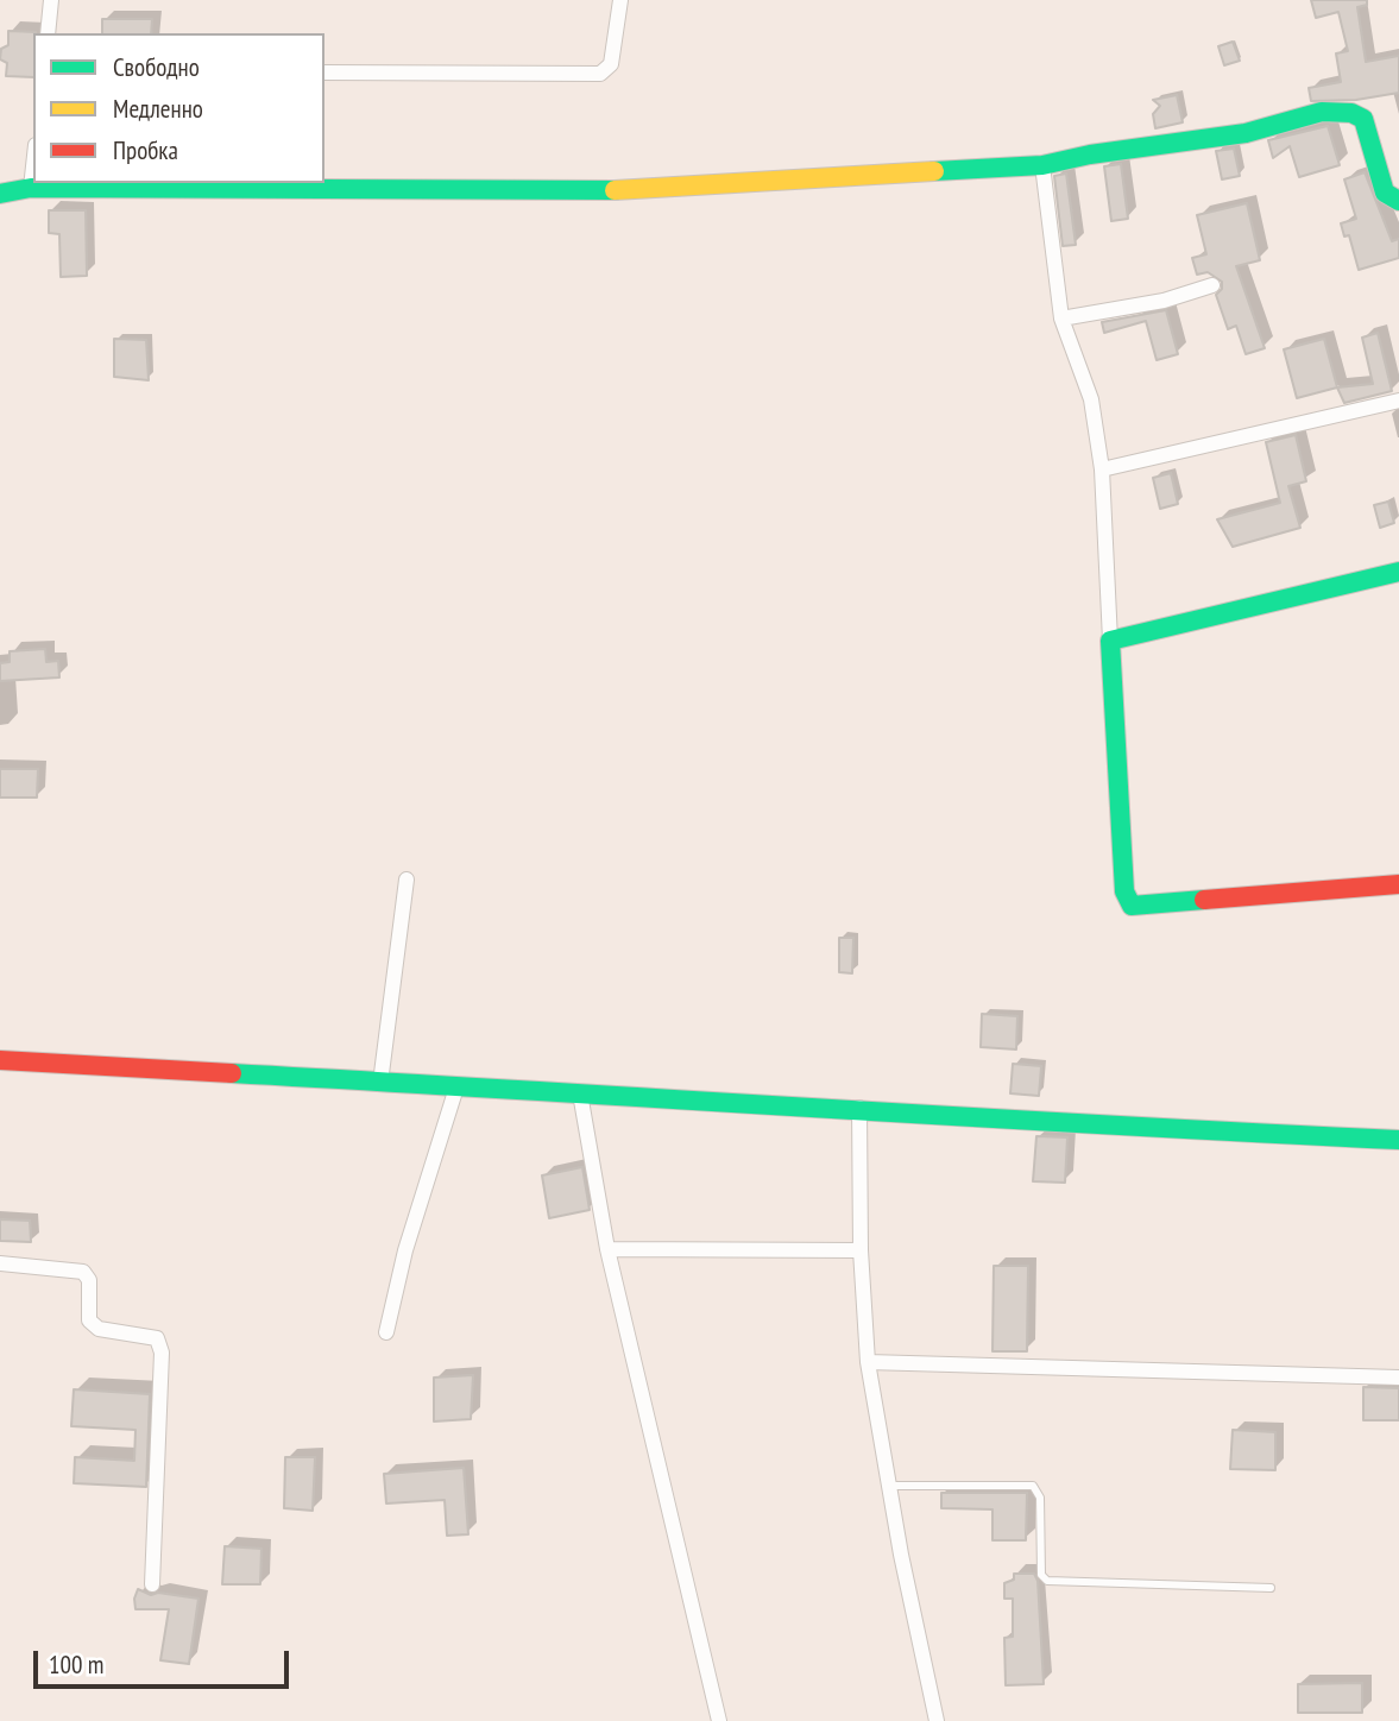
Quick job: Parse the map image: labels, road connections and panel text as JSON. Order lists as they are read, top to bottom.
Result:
{
  "legend": ["Свободно", "Медленно", "Пробка"],
  "scale_bar": "100 m"
}
